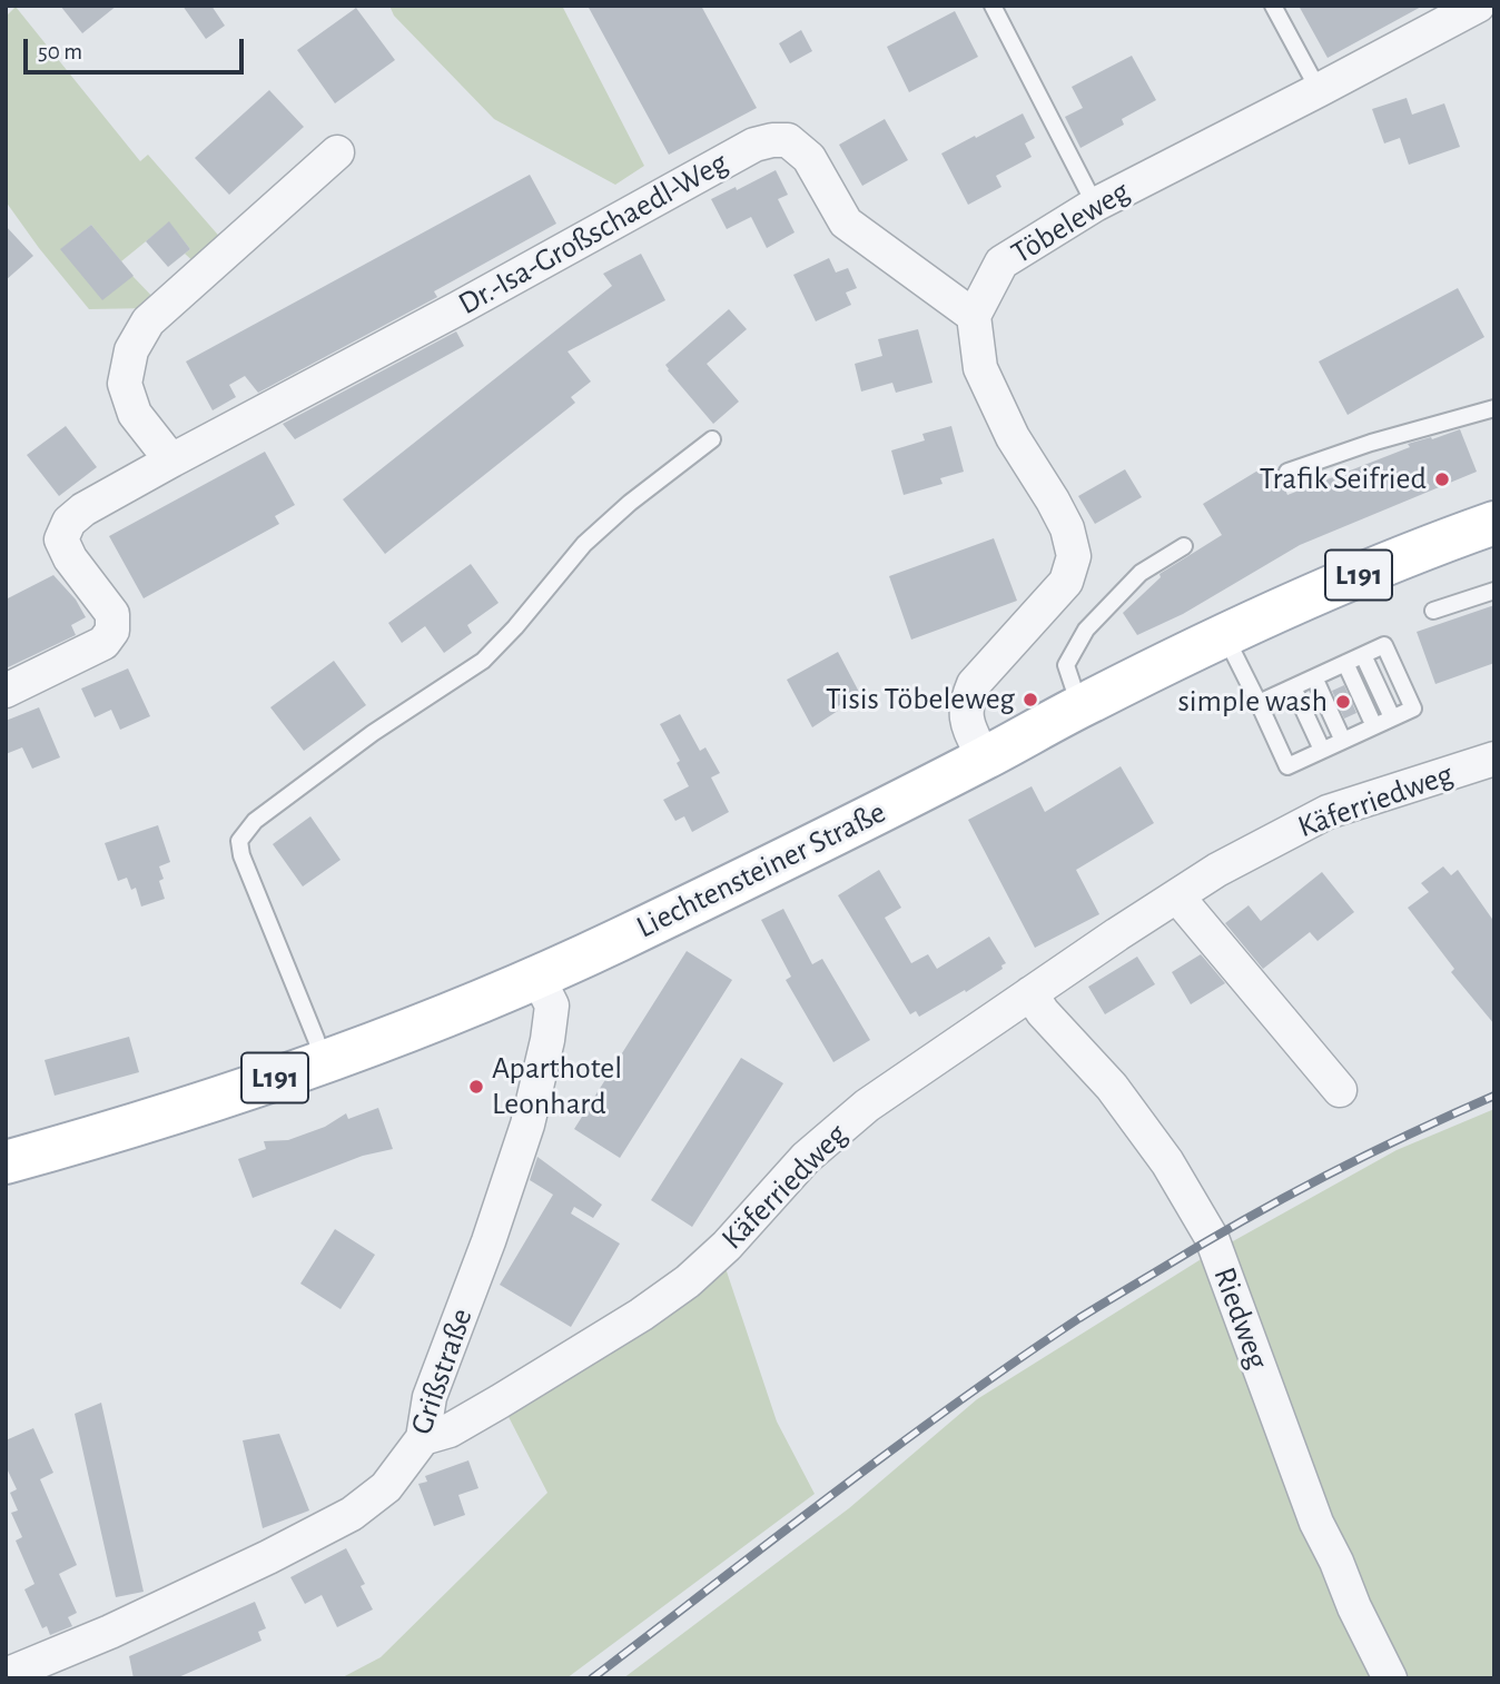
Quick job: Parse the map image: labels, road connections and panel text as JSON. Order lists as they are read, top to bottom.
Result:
{
  "streets": {
    "main road": ["L191", "Liechtensteiner Straße"],
    "street": [
      "Töbeleweg",
      "Dr.-Isa-Großschaedl-Weg",
      "Käferriedweg",
      "Riedweg",
      "Grißstraße"
    ]
  },
  "crossings": [
    ["Töbeleweg", "Dr.-Isa-Großschaedl-Weg"],
    ["Käferriedweg", "Riedweg"],
    ["Käferriedweg", "Grißstraße"],
    ["Liechtensteiner Straße", "Grißstraße"]
  ],
  "places": [
    "Trafik Seifried",
    "Tisis Töbeleweg",
    "simple wash",
    "Aparthotel Leonhard"
  ],
  "scale_bar": "50 m"
}
